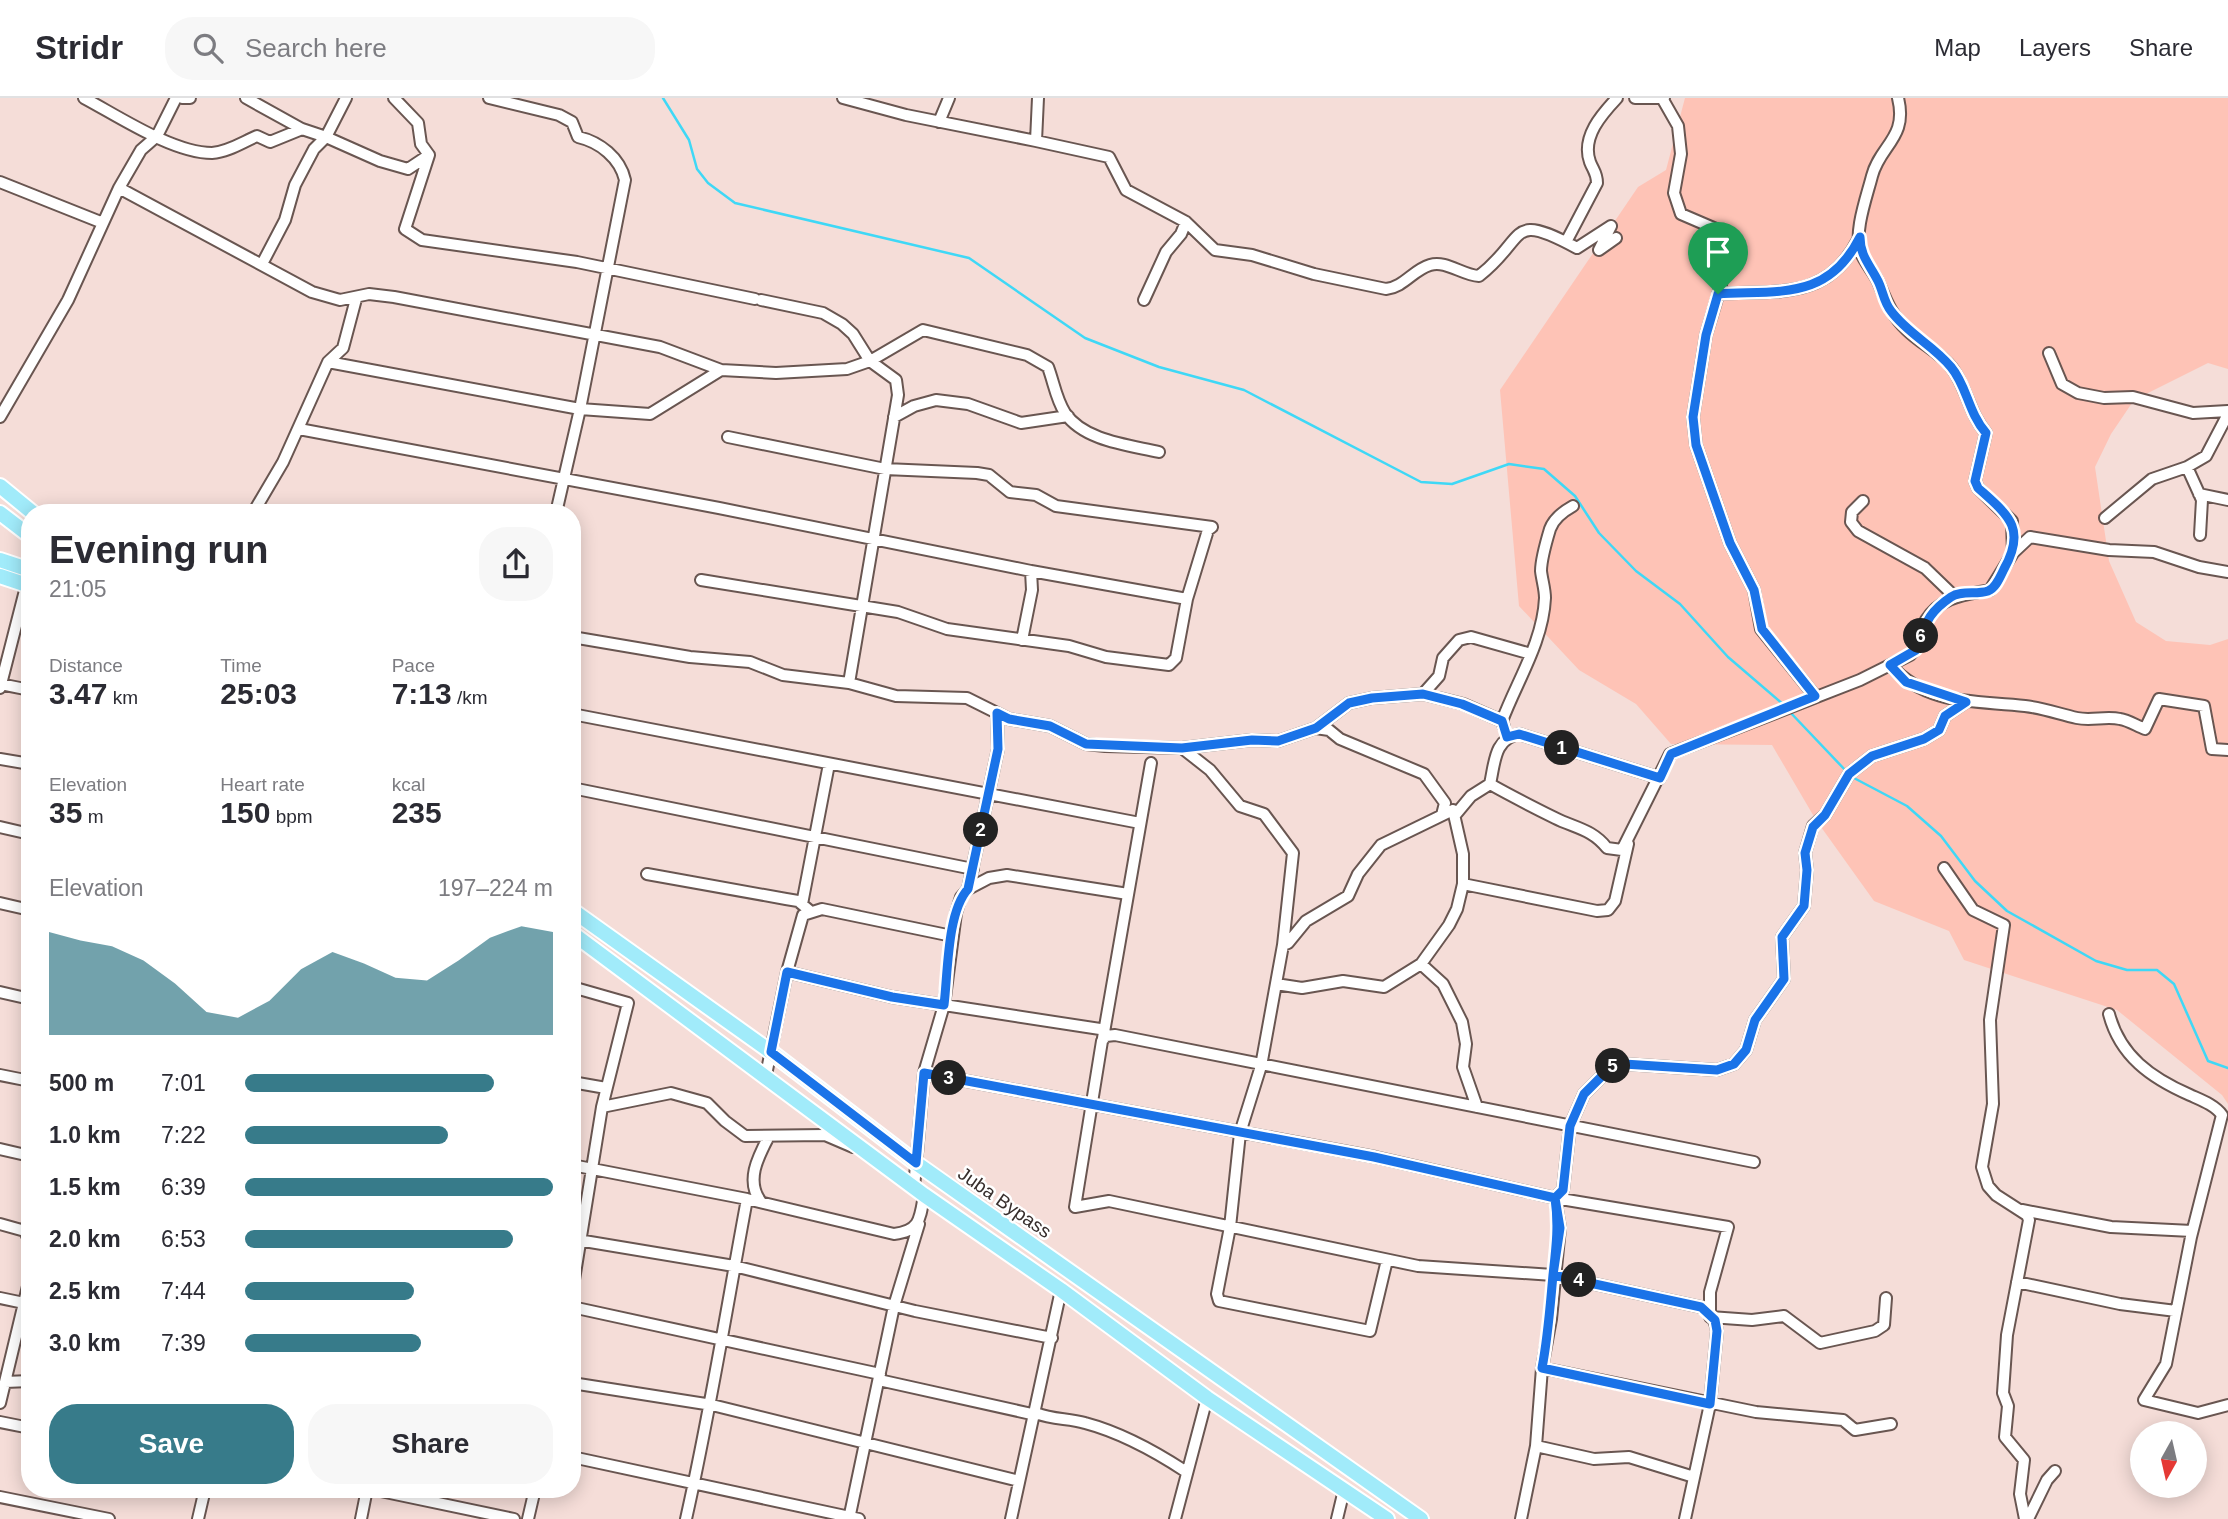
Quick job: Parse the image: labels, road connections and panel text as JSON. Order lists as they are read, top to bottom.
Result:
{
  "streets": {
    "main road": ["Juba Bypass"]
  },
  "north": "bottom",
  "page": {
    "header": "Stridr",
    "search": "Search here",
    "nav": ["Map", "Layers", "Share"],
    "heading": ["Evening run", "21:05"],
    "pins": [
      "6",
      "1",
      "2",
      "5",
      "3",
      "4"
    ],
    "stats": [
      ["Distance", "3.47 km"],
      ["Time", "25:03"],
      ["Pace", "7:13 /km"],
      ["Elevation", "35 m"],
      ["Heart rate", "150 bpm"],
      ["kcal", "235"]
    ],
    "chart": ["Elevation", "197–224 m"],
    "list": [
      {
        "name": "500 m",
        "note": "7:01"
      },
      {
        "name": "1.0 km",
        "note": "7:22"
      },
      {
        "name": "1.5 km",
        "note": "6:39"
      },
      {
        "name": "2.0 km",
        "note": "6:53"
      },
      {
        "name": "2.5 km",
        "note": "7:44"
      },
      {
        "name": "3.0 km",
        "note": "7:39"
      }
    ],
    "buttons": ["Save", "Share"]
  }
}
